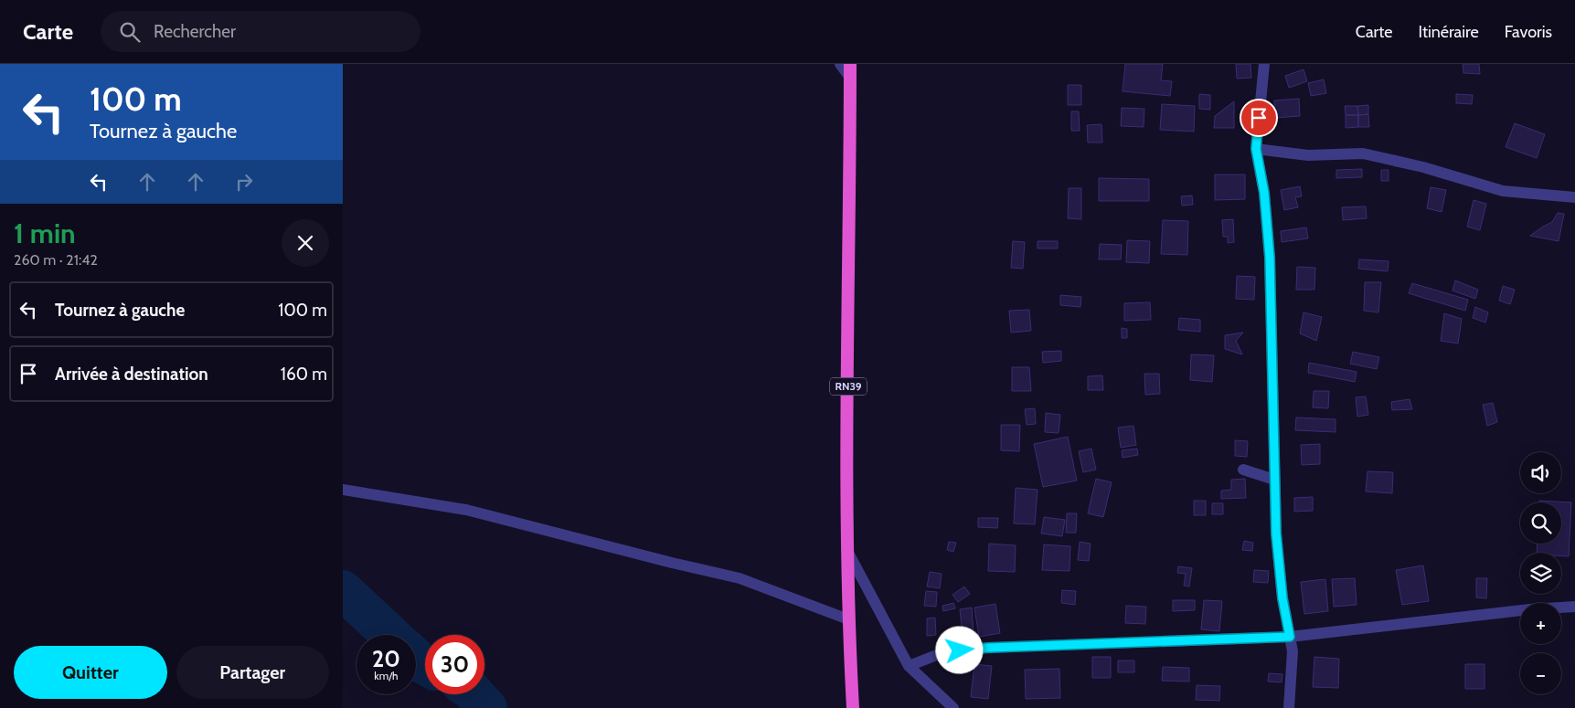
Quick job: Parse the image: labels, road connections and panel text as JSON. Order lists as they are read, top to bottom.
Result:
{
  "streets": {
    "highway": ["RN39"]
  },
  "page": {
    "header": "Carte",
    "search": "Rechercher",
    "nav": ["Carte", "Itinéraire", "Favoris"],
    "turn": ["100 m", "Tournez à gauche"],
    "heading": ["1 min", "260 m · 21:42"],
    "list": [
      {
        "name": "Tournez à gauche",
        "value": "100 m"
      },
      {
        "name": "Arrivée à destination",
        "value": "160 m"
      }
    ],
    "map_buttons": ["+", "−"],
    "speed": "20 km/h",
    "limit": "30",
    "buttons": ["Quitter", "Partager"]
  }
}
